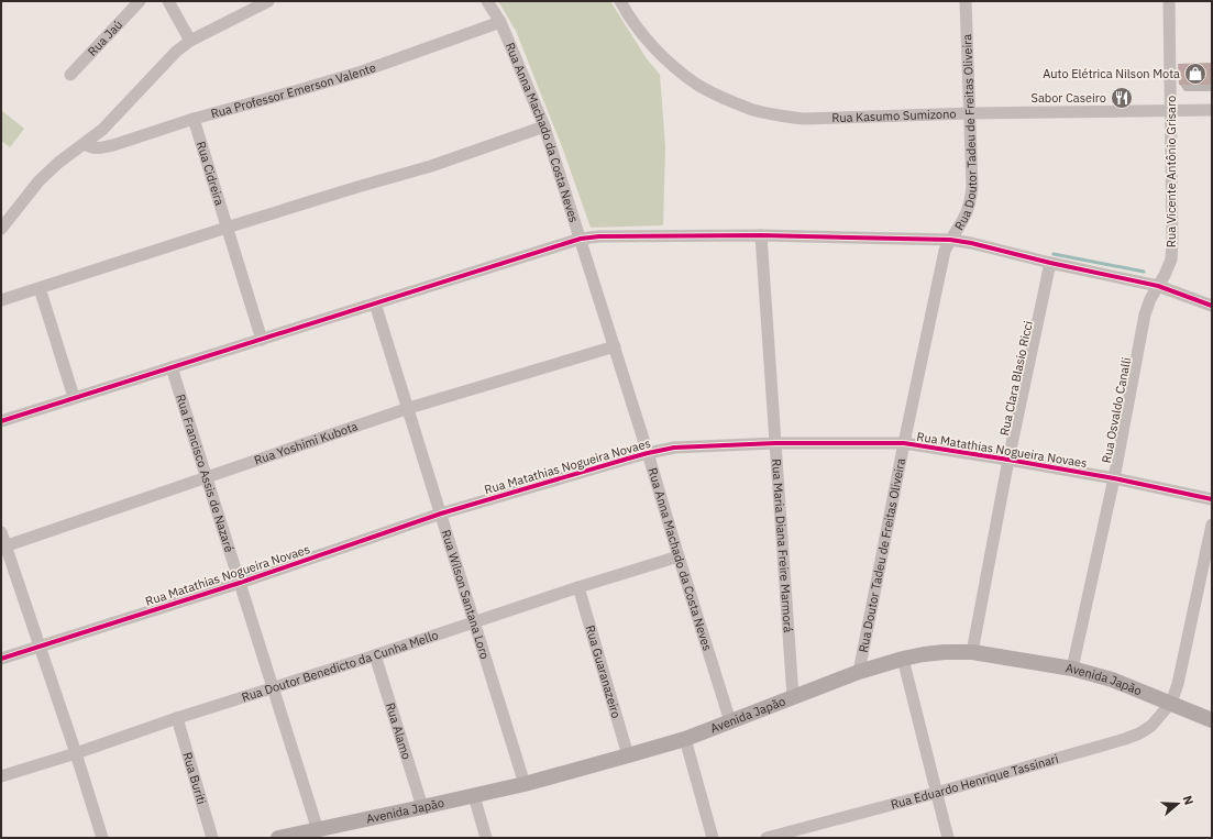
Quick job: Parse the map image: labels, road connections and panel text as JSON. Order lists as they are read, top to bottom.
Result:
{
  "streets": {
    "main road": ["Avenida Japão"],
    "street": [
      "Rua Jaú",
      "Rua Professor Emerson Valente",
      "Rua Kasumo Sumizono",
      "Rua Doutor Tadeu de Freitas Oliveira",
      "Rua Anna Machado da Costa Neves",
      "Rua Vicente Antônio Grisaro",
      "Rua Cidreira",
      "Rua Clara Blasio Ricci",
      "Rua Osvaldo Canalli",
      "Rua Yoshimi Kubota",
      "Rua Matathias Nogueira Novaes",
      "Rua Francisco Assis de Nazaré",
      "Rua Maria Diana Freire Marmorá",
      "Rua Wilson Santana Loro",
      "Rua Doutor Benedicto da Cunha Mello",
      "Rua Guaranazeiro",
      "Rua Alamo",
      "Rua Buriti",
      "Rua Eduardo Henrique Tassinari"
    ]
  },
  "crossings": [
    ["Rua Professor Emerson Valente", "Rua Anna Machado da Costa Neves"],
    ["Rua Professor Emerson Valente", "Rua Cidreira"],
    ["Rua Kasumo Sumizono", "Rua Doutor Tadeu de Freitas Oliveira"],
    ["Rua Kasumo Sumizono", "Rua Vicente Antônio Grisaro"],
    ["Rua Doutor Tadeu de Freitas Oliveira", "Rua Matathias Nogueira Novaes"],
    ["Rua Doutor Tadeu de Freitas Oliveira", "Avenida Japão"],
    ["Rua Anna Machado da Costa Neves", "Rua Yoshimi Kubota"],
    ["Rua Anna Machado da Costa Neves", "Rua Matathias Nogueira Novaes"],
    ["Rua Anna Machado da Costa Neves", "Rua Doutor Benedicto da Cunha Mello"],
    ["Rua Anna Machado da Costa Neves", "Avenida Japão"],
    ["Rua Vicente Antônio Grisaro", "Rua Osvaldo Canalli"],
    ["Rua Clara Blasio Ricci", "Rua Matathias Nogueira Novaes"],
    ["Rua Clara Blasio Ricci", "Avenida Japão"],
    ["Rua Osvaldo Canalli", "Rua Matathias Nogueira Novaes"],
    ["Rua Osvaldo Canalli", "Avenida Japão"],
    ["Rua Yoshimi Kubota", "Rua Francisco Assis de Nazaré"],
    ["Rua Yoshimi Kubota", "Rua Wilson Santana Loro"],
    ["Rua Matathias Nogueira Novaes", "Rua Francisco Assis de Nazaré"],
    ["Rua Matathias Nogueira Novaes", "Rua Maria Diana Freire Marmorá"],
    ["Rua Matathias Nogueira Novaes", "Rua Wilson Santana Loro"],
    ["Rua Francisco Assis de Nazaré", "Rua Doutor Benedicto da Cunha Mello"],
    ["Rua Francisco Assis de Nazaré", "Avenida Japão"],
    ["Rua Maria Diana Freire Marmorá", "Avenida Japão"],
    ["Rua Wilson Santana Loro", "Rua Doutor Benedicto da Cunha Mello"],
    ["Rua Wilson Santana Loro", "Avenida Japão"],
    ["Rua Doutor Benedicto da Cunha Mello", "Rua Guaranazeiro"],
    ["Rua Doutor Benedicto da Cunha Mello", "Rua Alamo"],
    ["Rua Doutor Benedicto da Cunha Mello", "Rua Buriti"],
    ["Rua Guaranazeiro", "Avenida Japão"],
    ["Avenida Japão", "Rua Alamo"],
    ["Avenida Japão", "Rua Eduardo Henrique Tassinari"]
  ],
  "places": {
    "shop": ["Auto Elétrica Nilson Mota"],
    "restaurant": ["Sabor Caseiro"]
  },
  "north": "right"
}
